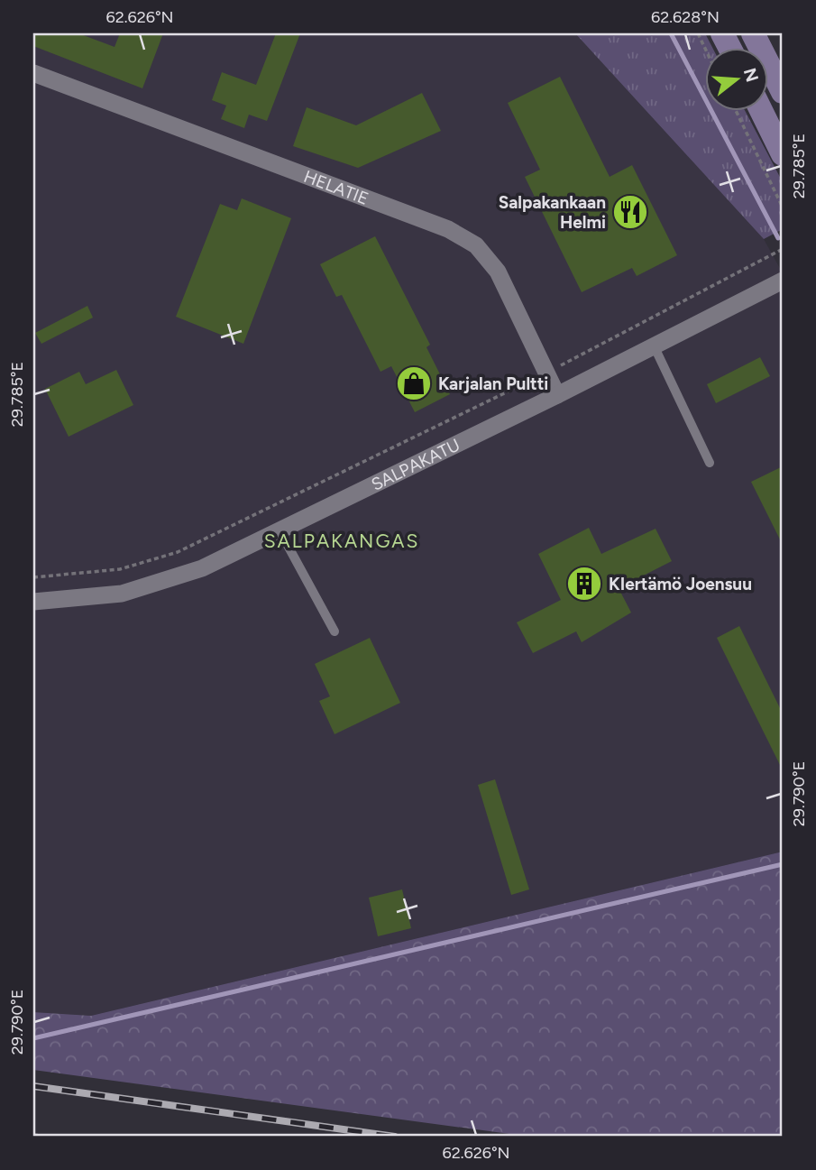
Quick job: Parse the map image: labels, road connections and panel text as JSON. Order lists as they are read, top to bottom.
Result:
{
  "streets": {
    "street": ["HELATIE", "SALPAKATU"]
  },
  "crossings": [
    ["HELATIE", "SALPAKATU"]
  ],
  "districts": ["SALPAKANGAS"],
  "places": {
    "restaurant": ["Salpakankaan Helmi"],
    "shop": ["Karjalan Pultti"],
    "building": ["KIertämö Joensuu"]
  },
  "north": "right",
  "coordinates": [
    "62.626°N",
    "62.628°N",
    "29.785°E",
    "29.790°E"
  ]
}
